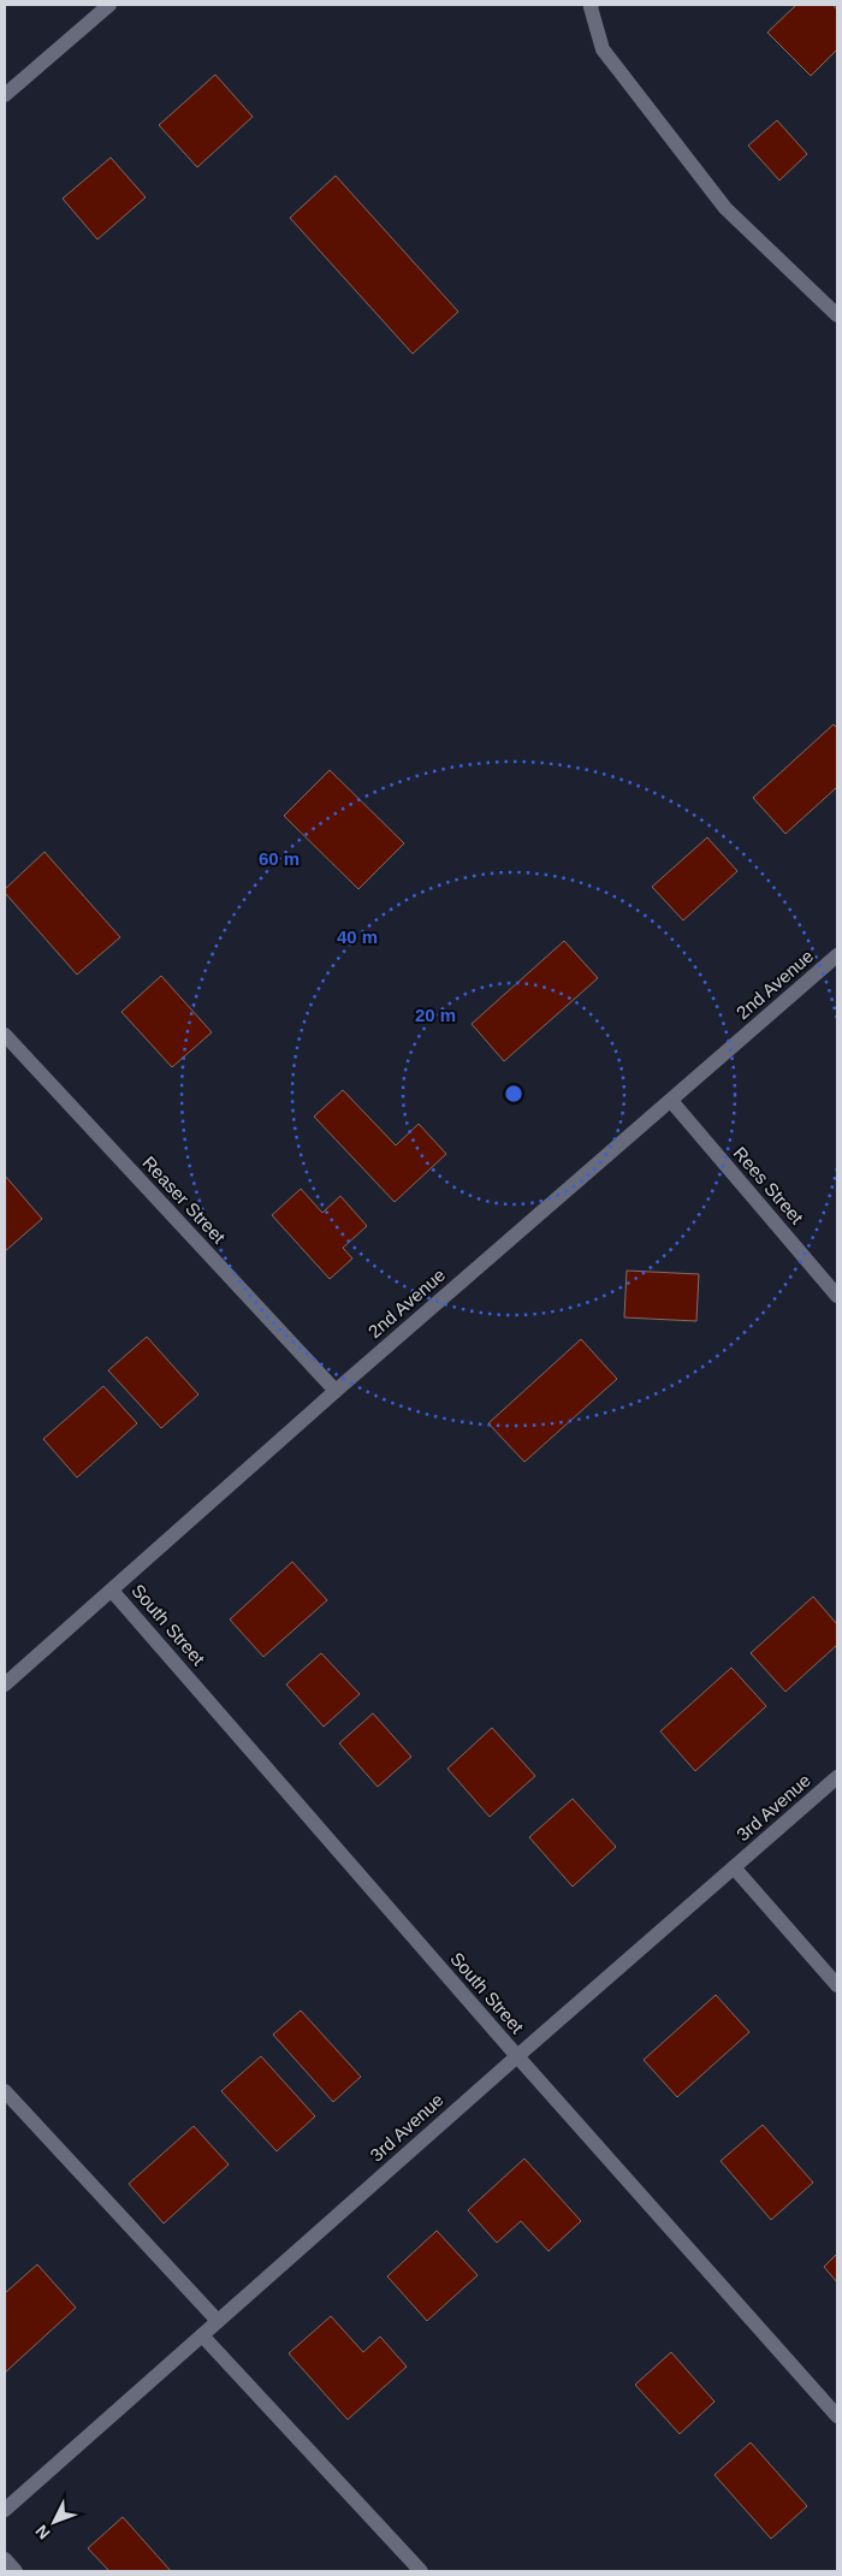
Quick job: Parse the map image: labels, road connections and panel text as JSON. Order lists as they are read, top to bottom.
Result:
{
  "streets": {
    "street": [
      "2nd Avenue",
      "Rees Street",
      "Reaser Street",
      "South Street",
      "3rd Avenue"
    ]
  },
  "crossings": [
    ["2nd Avenue", "Rees Street"],
    ["2nd Avenue", "Reaser Street"],
    ["2nd Avenue", "South Street"],
    ["South Street", "3rd Avenue"]
  ],
  "north": "bottom left",
  "rings": ["60 m", "40 m", "20 m"]
}
